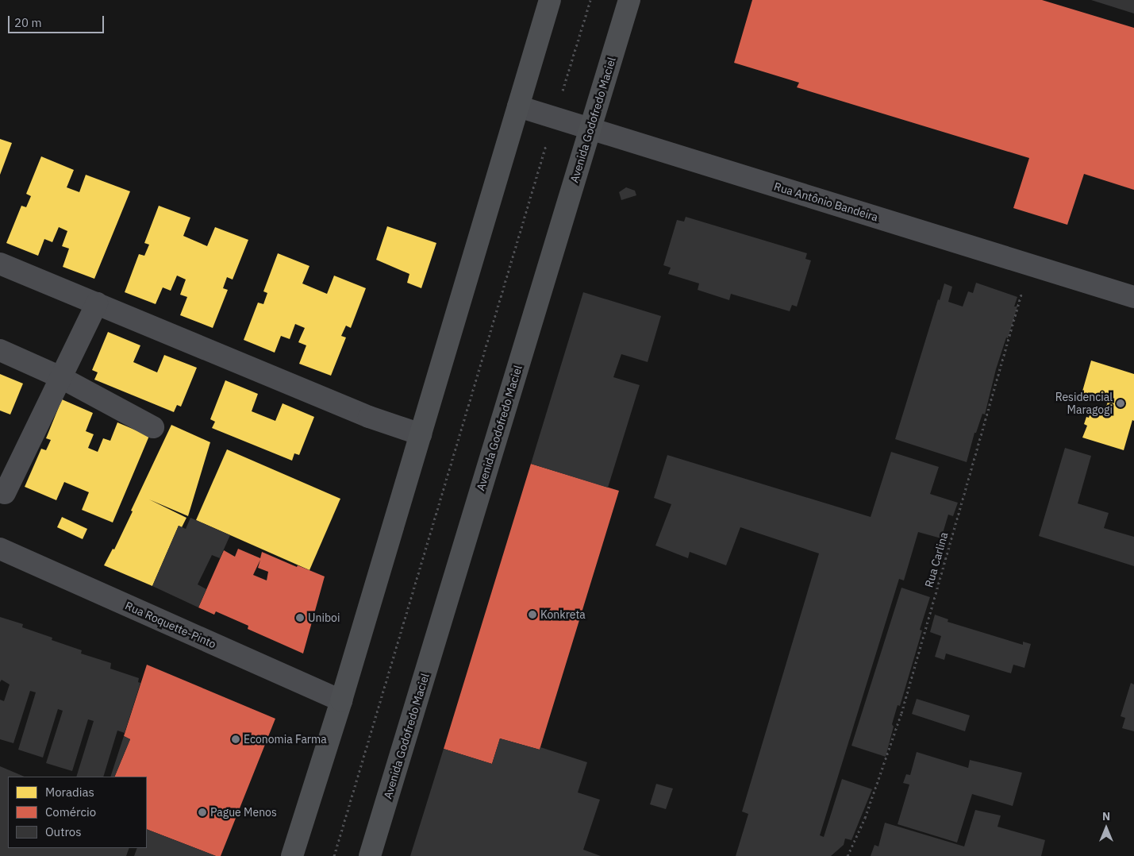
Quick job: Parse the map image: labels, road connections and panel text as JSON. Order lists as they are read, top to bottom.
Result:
{
  "streets": {
    "main road": ["Avenida Godofredo Maciel"],
    "street": ["Rua Antônio Bandeira", "Rua Roquette-Pinto"],
    "path": ["Rua Carlina"]
  },
  "crossings": [
    ["Avenida Godofredo Maciel", "Rua Antônio Bandeira"],
    ["Rua Antônio Bandeira", "Rua Carlina"]
  ],
  "places": [
    "Residencial Maragogi",
    "Konkreta",
    "Uniboi",
    "Economia Farma",
    "Pague Menos"
  ],
  "legend": ["Moradias", "Comércio", "Outros"],
  "scale_bar": "20 m",
  "north": "top"
}
